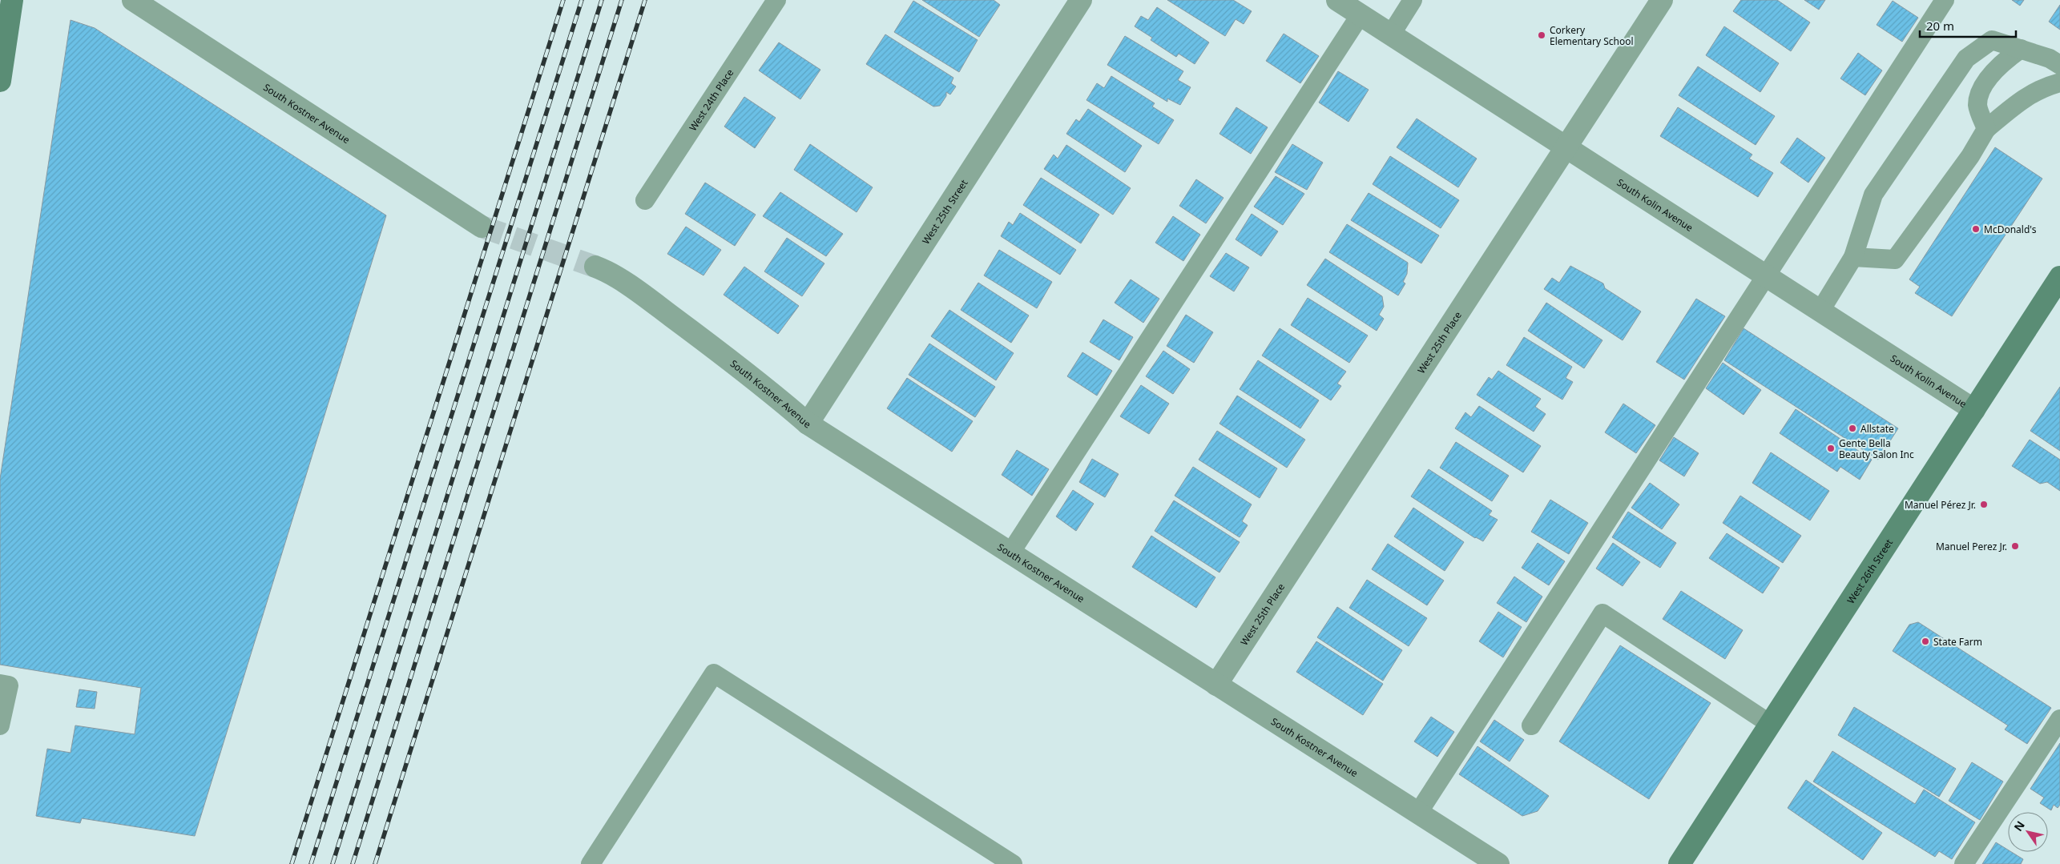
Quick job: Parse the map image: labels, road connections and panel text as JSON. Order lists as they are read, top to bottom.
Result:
{
  "streets": {
    "main road": ["West 26th Street"],
    "street": [
      "South Kostner Avenue",
      "South Kolin Avenue",
      "West 25th Street",
      "West 25th Place"
    ],
    "lane": ["West 24th Place"]
  },
  "crossings": [
    ["South Kostner Avenue", "West 25th Street"],
    ["South Kostner Avenue", "West 25th Place"],
    ["South Kolin Avenue", "West 25th Place"],
    ["South Kolin Avenue", "West 26th Street"]
  ],
  "places": [
    "Corkery Elementary School",
    "McDonald's",
    "Allstate",
    "Gente Bella Beauty Salon Inc",
    "Manuel Pérez Jr.",
    "Manuel Perez Jr.",
    "State Farm"
  ],
  "scale_bar": "20 m",
  "north": "top left"
}
